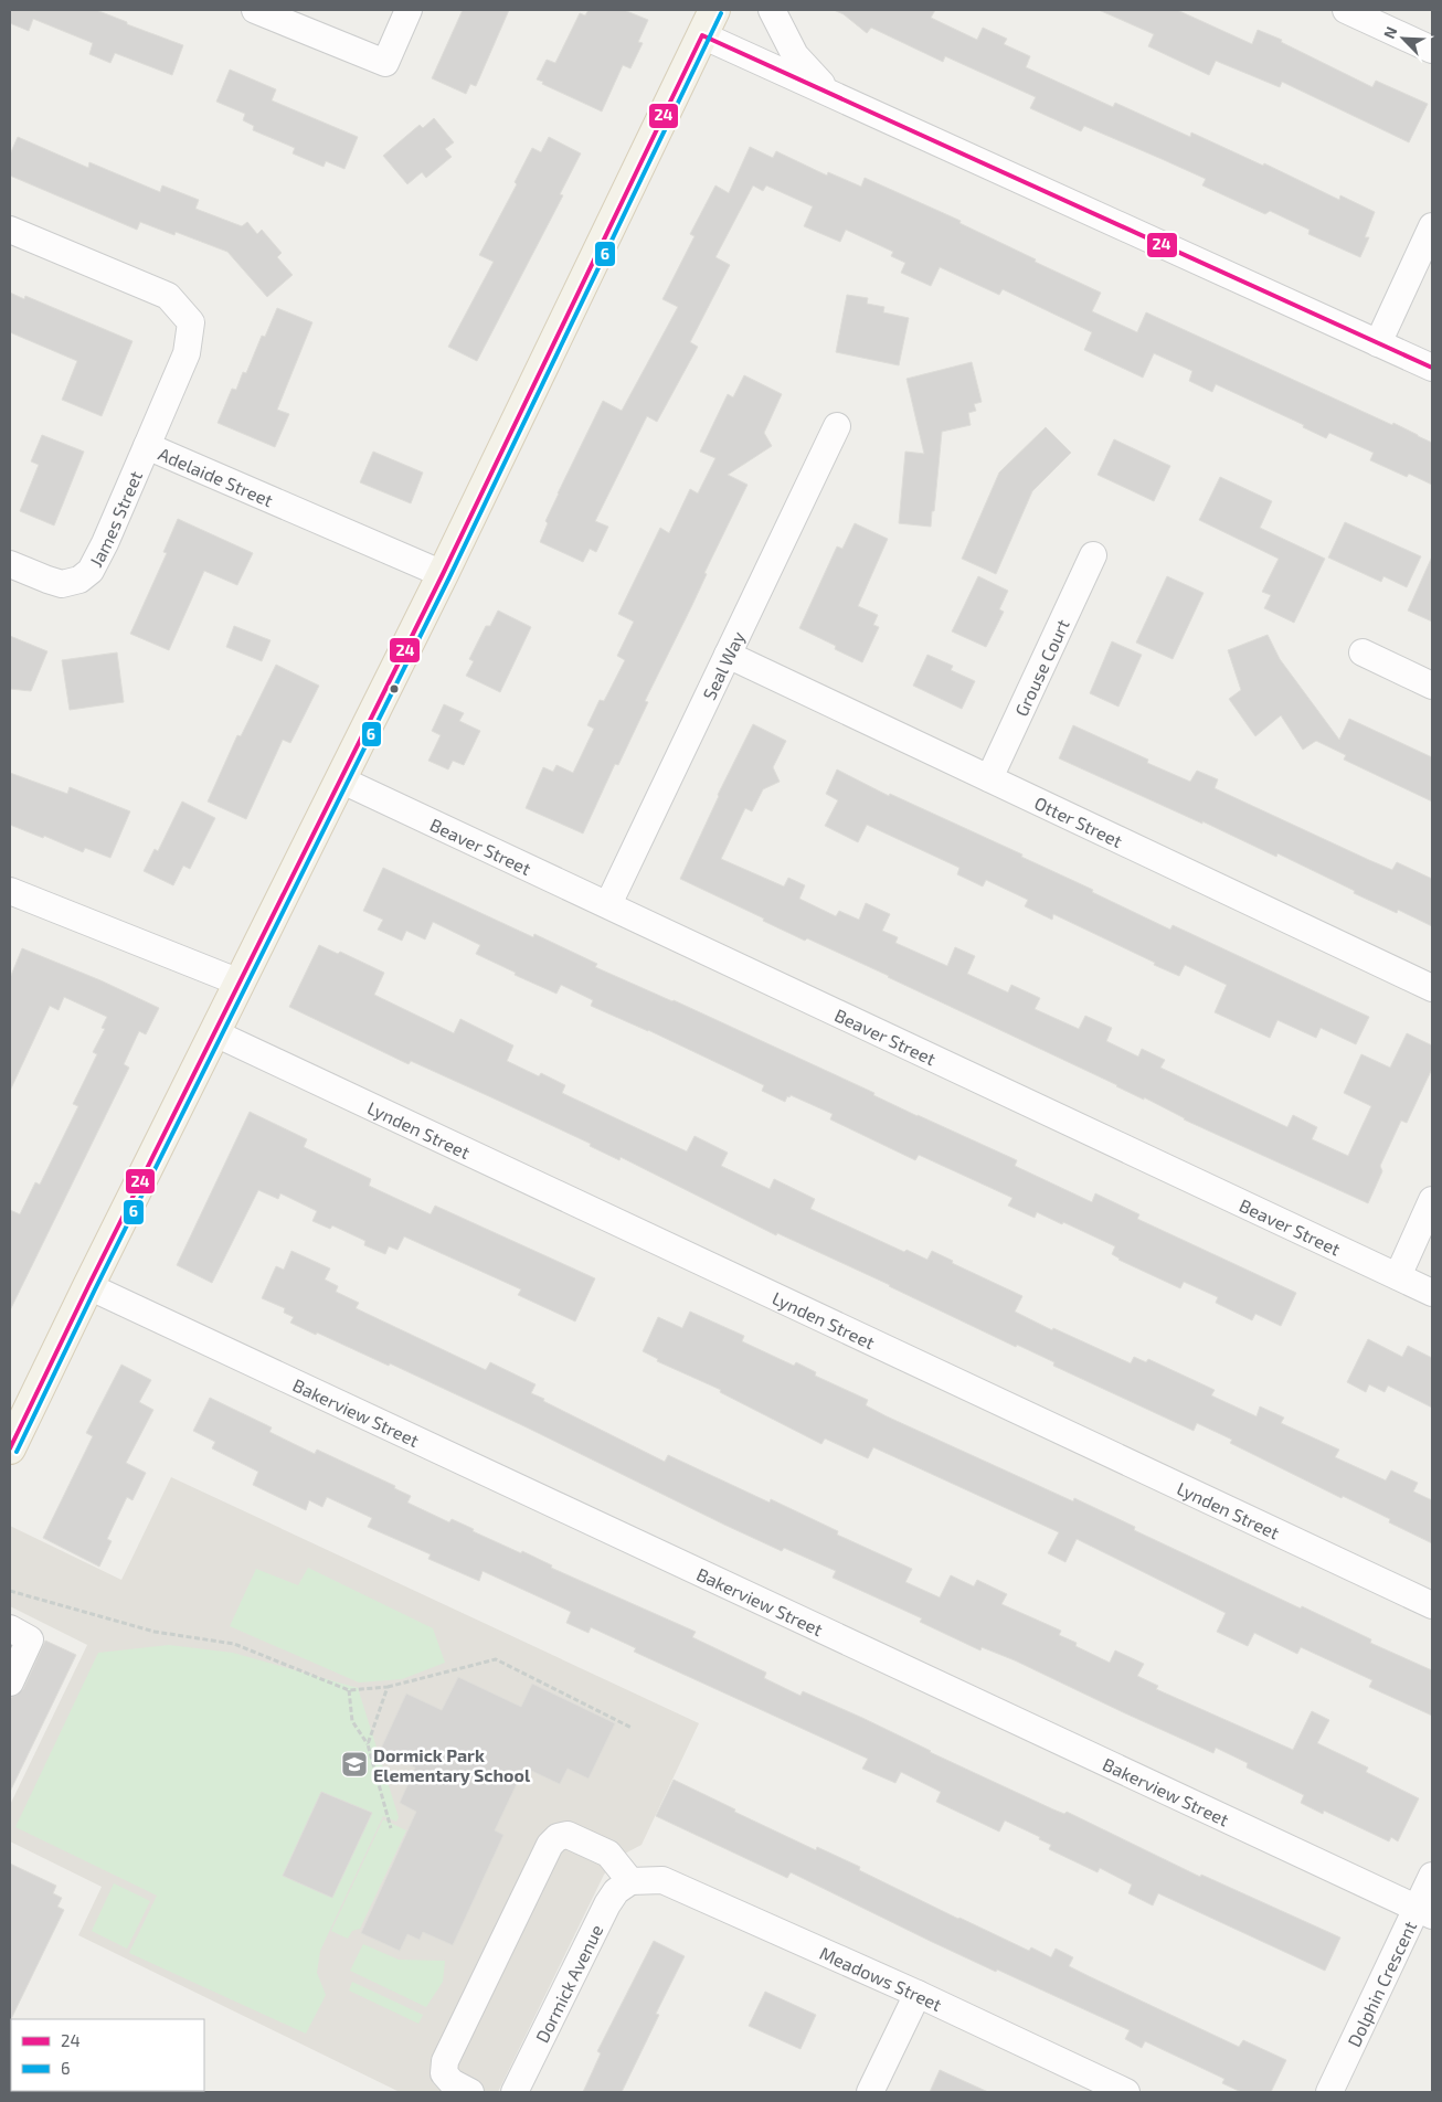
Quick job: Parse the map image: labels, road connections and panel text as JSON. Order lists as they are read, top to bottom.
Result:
{
  "streets": {
    "street": [
      "Adelaide Street",
      "James Street",
      "Seal Way",
      "Grouse Court",
      "Otter Street",
      "Beaver Street",
      "Lynden Street",
      "Bakerview Street",
      "Meadows Street",
      "Dormick Avenue",
      "Dolphin Crescent"
    ]
  },
  "crossings": [
    ["Adelaide Street", "James Street"],
    ["Seal Way", "Otter Street"],
    ["Seal Way", "Beaver Street"],
    ["Grouse Court", "Otter Street"],
    ["Bakerview Street", "Dolphin Crescent"],
    ["Meadows Street", "Dormick Avenue"]
  ],
  "places": {
    "school or university": ["Dormick Park Elementary School"]
  },
  "lines": ["transit line 6", "transit line 24"],
  "legend": ["24", "6"],
  "north": "top left"
}
